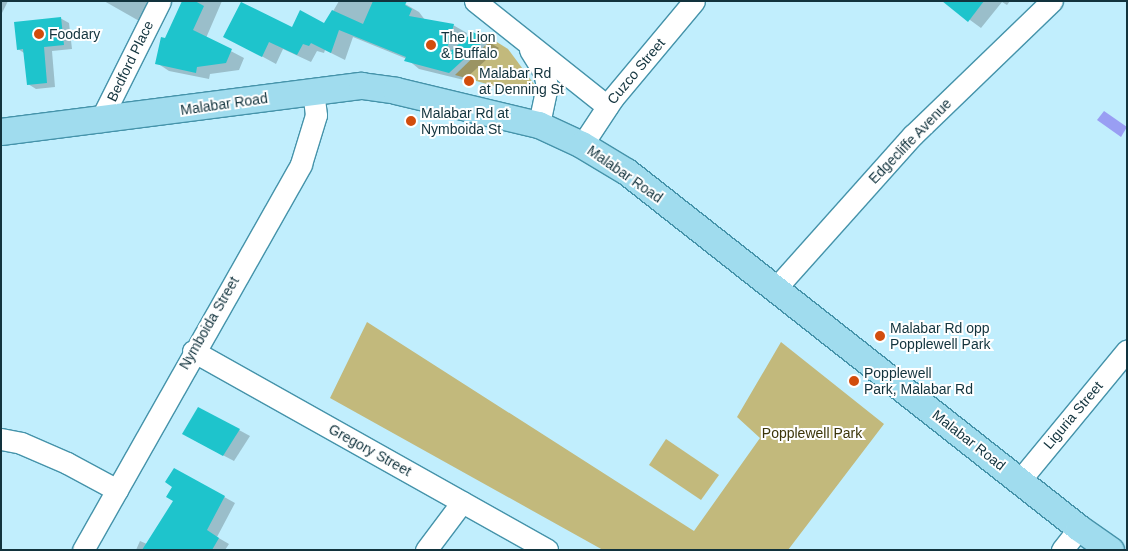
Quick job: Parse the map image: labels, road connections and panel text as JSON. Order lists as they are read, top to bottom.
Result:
{
  "streets": {
    "main road": ["Malabar Road"],
    "street": [
      "Bedford Place",
      "Cuzco Street",
      "Edgecliffe Avenue",
      "Nymboida Street",
      "Liguria Street",
      "Gregory Street"
    ]
  },
  "crossings": [
    ["Bedford Place", "Malabar Road"],
    ["Cuzco Street", "Malabar Road"],
    ["Malabar Road", "Edgecliffe Avenue"],
    ["Malabar Road", "Nymboida Street"],
    ["Malabar Road", "Liguria Street"],
    ["Nymboida Street", "Gregory Street"]
  ],
  "parks": ["Popplewell Park"],
  "places": [
    "Foodary",
    "The Lion & Buffalo",
    "Malabar Rd at Denning St",
    "Malabar Rd at Nymboida St",
    "Malabar Rd opp Popplewell Park",
    "Popplewell Park, Malabar Rd"
  ]
}
